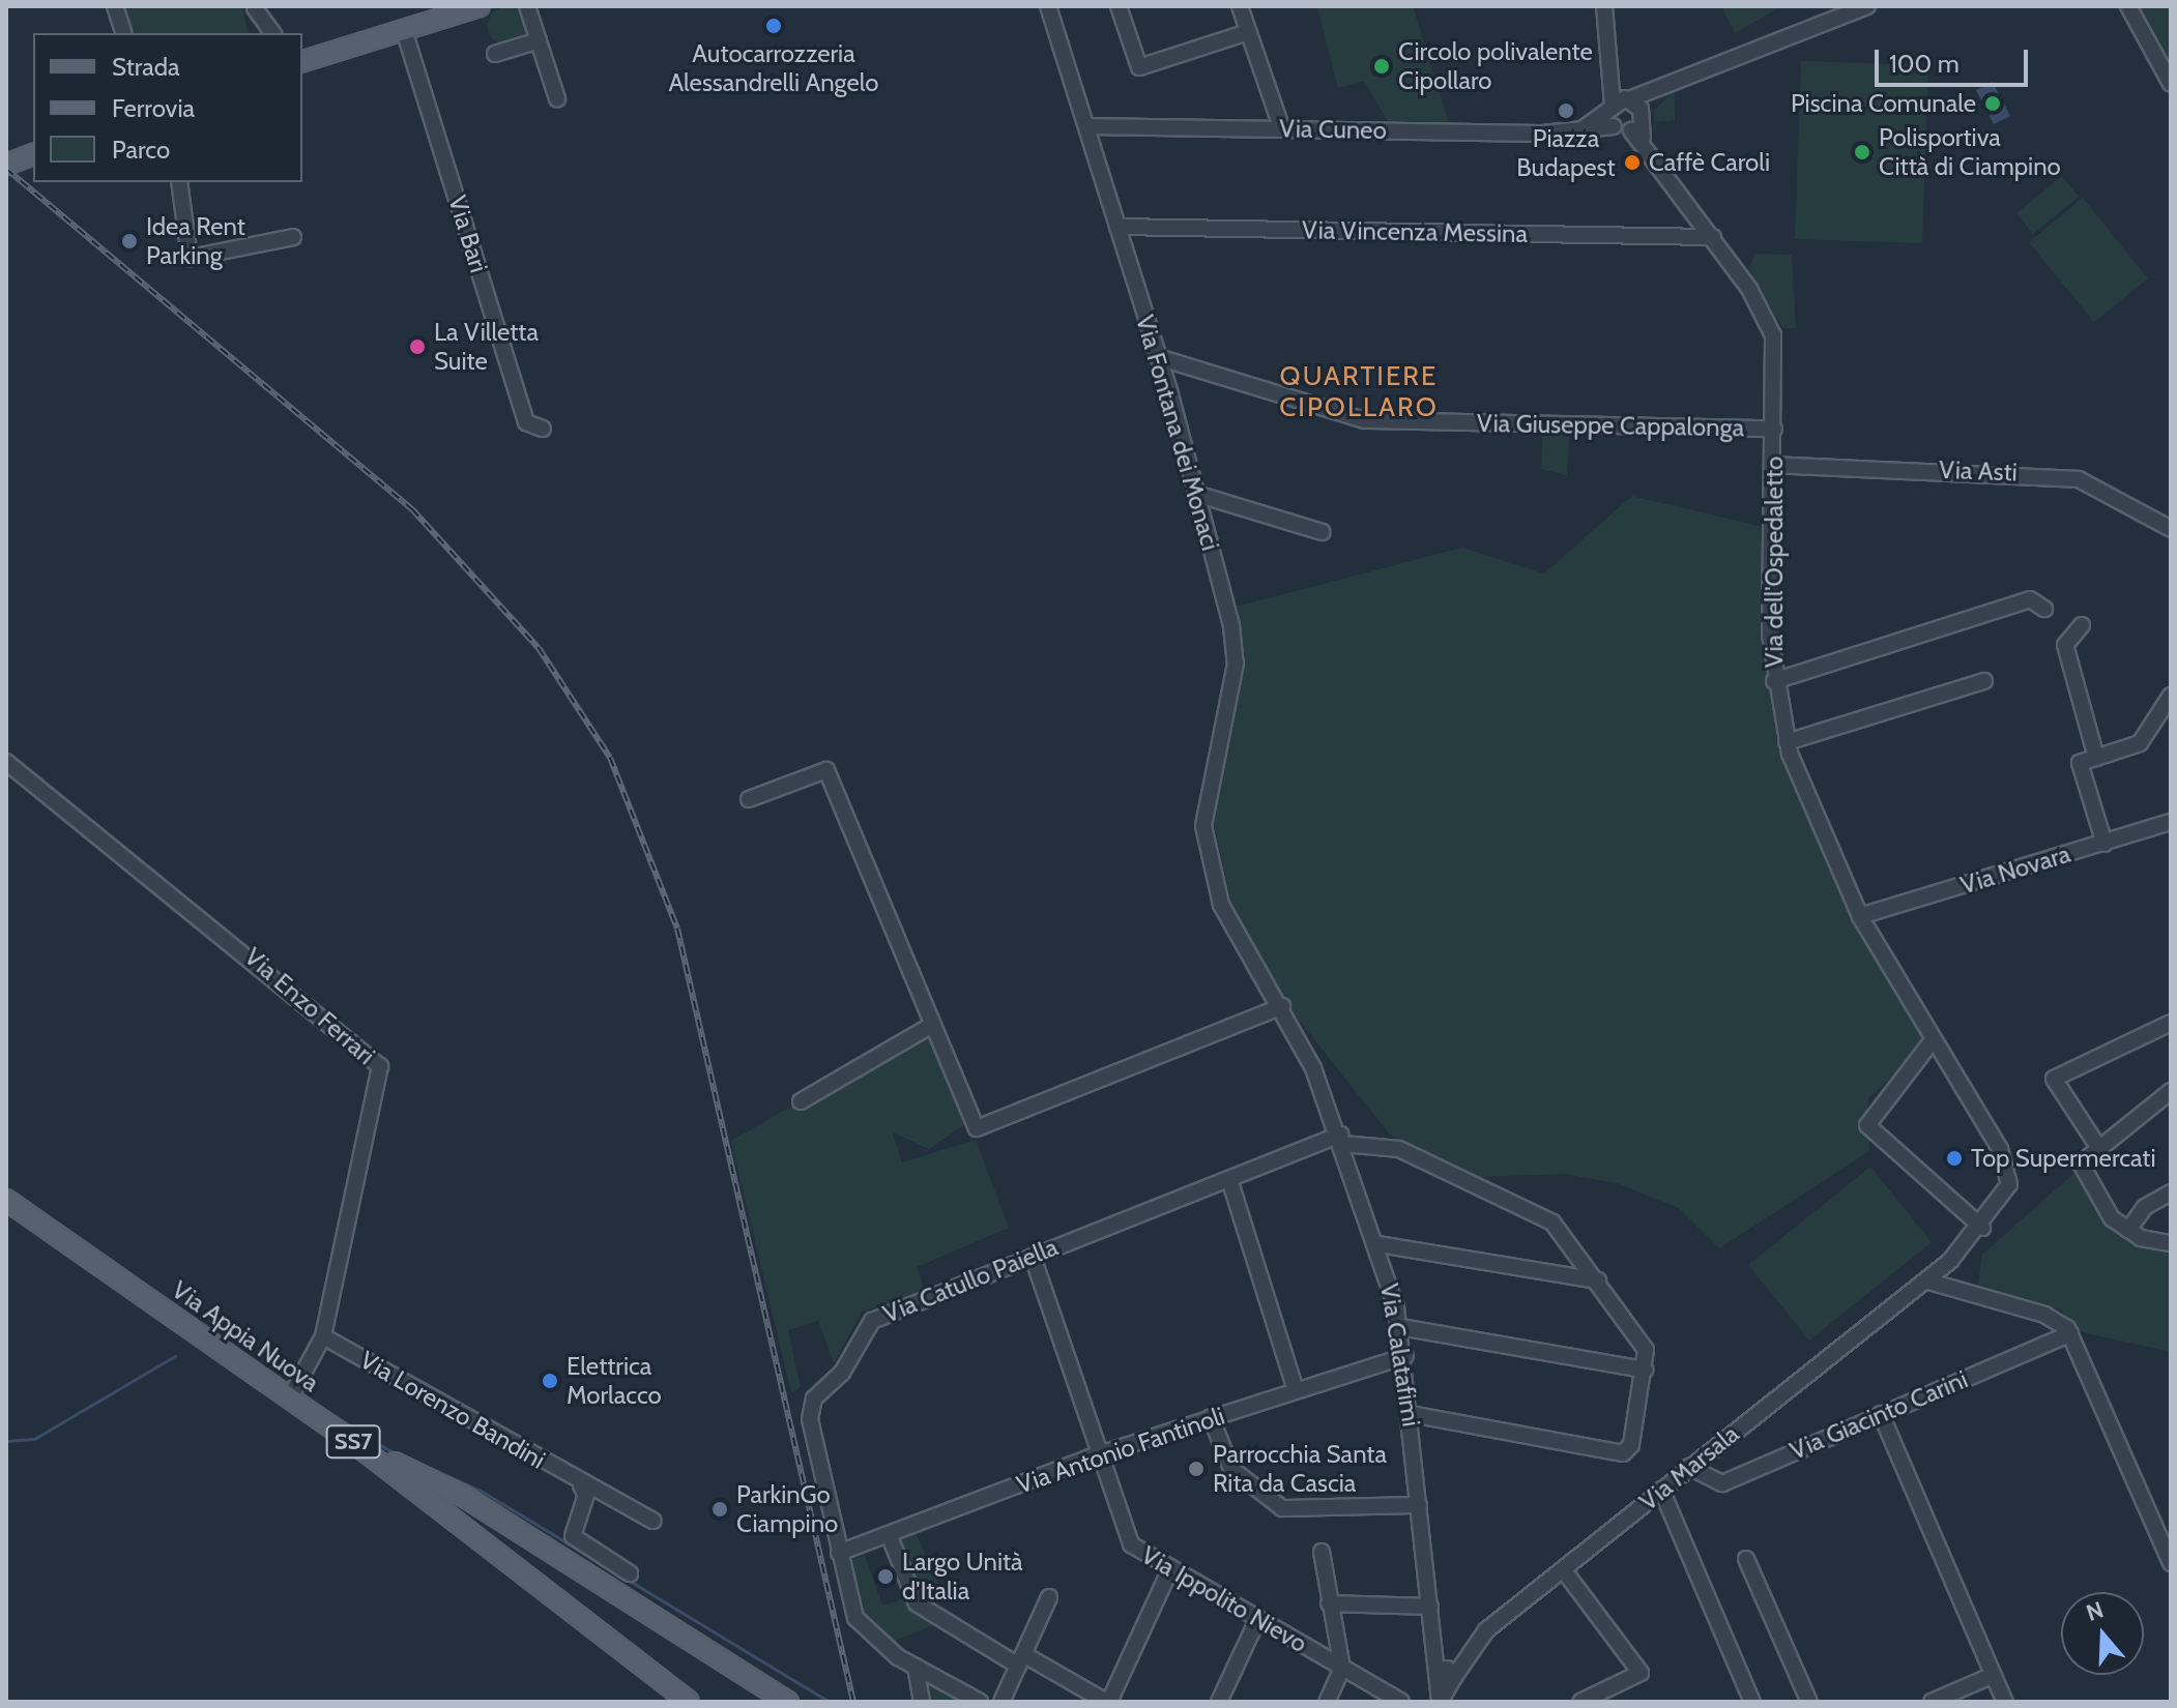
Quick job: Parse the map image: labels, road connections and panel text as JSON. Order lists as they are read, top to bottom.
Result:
{
  "streets": {
    "main road": ["Via Appia Nuova", "SS7"],
    "street": [
      "Via Cuneo",
      "Via Vincenza Messina",
      "Via Bari",
      "Via Giuseppe Cappalonga",
      "Via Fontana dei Monaci",
      "Via Asti",
      "Via dell'Ospedaletto",
      "Via Novara",
      "Via Enzo Ferrari",
      "Via Catullo Paiella",
      "Via Calatafimi",
      "Via Lorenzo Bandini",
      "Via Giacinto Carini",
      "Via Antonio Fantinoli",
      "Via Marsala",
      "Via Ippolito Nievo"
    ]
  },
  "crossings": [
    ["Via Cuneo", "Via Fontana dei Monaci"],
    ["Via Vincenza Messina", "Via Fontana dei Monaci"],
    ["Via Vincenza Messina", "Via dell'Ospedaletto"],
    ["Via Giuseppe Cappalonga", "Via Fontana dei Monaci"],
    ["Via Giuseppe Cappalonga", "Via dell'Ospedaletto"],
    ["Via Fontana dei Monaci", "Via Calatafimi"],
    ["Via Asti", "Via dell'Ospedaletto"],
    ["Via dell'Ospedaletto", "Via Novara"],
    ["Via dell'Ospedaletto", "Via Marsala"],
    ["Via Enzo Ferrari", "Via Appia Nuova"],
    ["Via Enzo Ferrari", "Via Lorenzo Bandini"],
    ["Via Catullo Paiella", "Via Calatafimi"],
    ["Via Catullo Paiella", "Via Antonio Fantinoli"],
    ["Via Catullo Paiella", "Via Ippolito Nievo"],
    ["Via Calatafimi", "Via Antonio Fantinoli"],
    ["Via Calatafimi", "Via Marsala"],
    ["Via Giacinto Carini", "Via Marsala"],
    ["Via Antonio Fantinoli", "Via Ippolito Nievo"]
  ],
  "districts": ["QUARTIERE CIPOLLARO"],
  "places": [
    "Autocarrozzeria Alessandrelli Angelo",
    "Circolo polivalente Cipollaro",
    "Piscina Comunale",
    "Piazza Budapest",
    "Polisportiva Città di Ciampino",
    "Caffè Caroli",
    "Idea Rent Parking",
    "La Villetta Suite",
    "Top Supermercati",
    "Elettrica Morlacco",
    "Parrocchia Santa Rita da Cascia",
    "ParkinGo Ciampino",
    "Largo Unità d'Italia"
  ],
  "legend": ["Strada", "Ferrovia", "Parco"],
  "scale_bar": "100 m",
  "north": "top"
}
